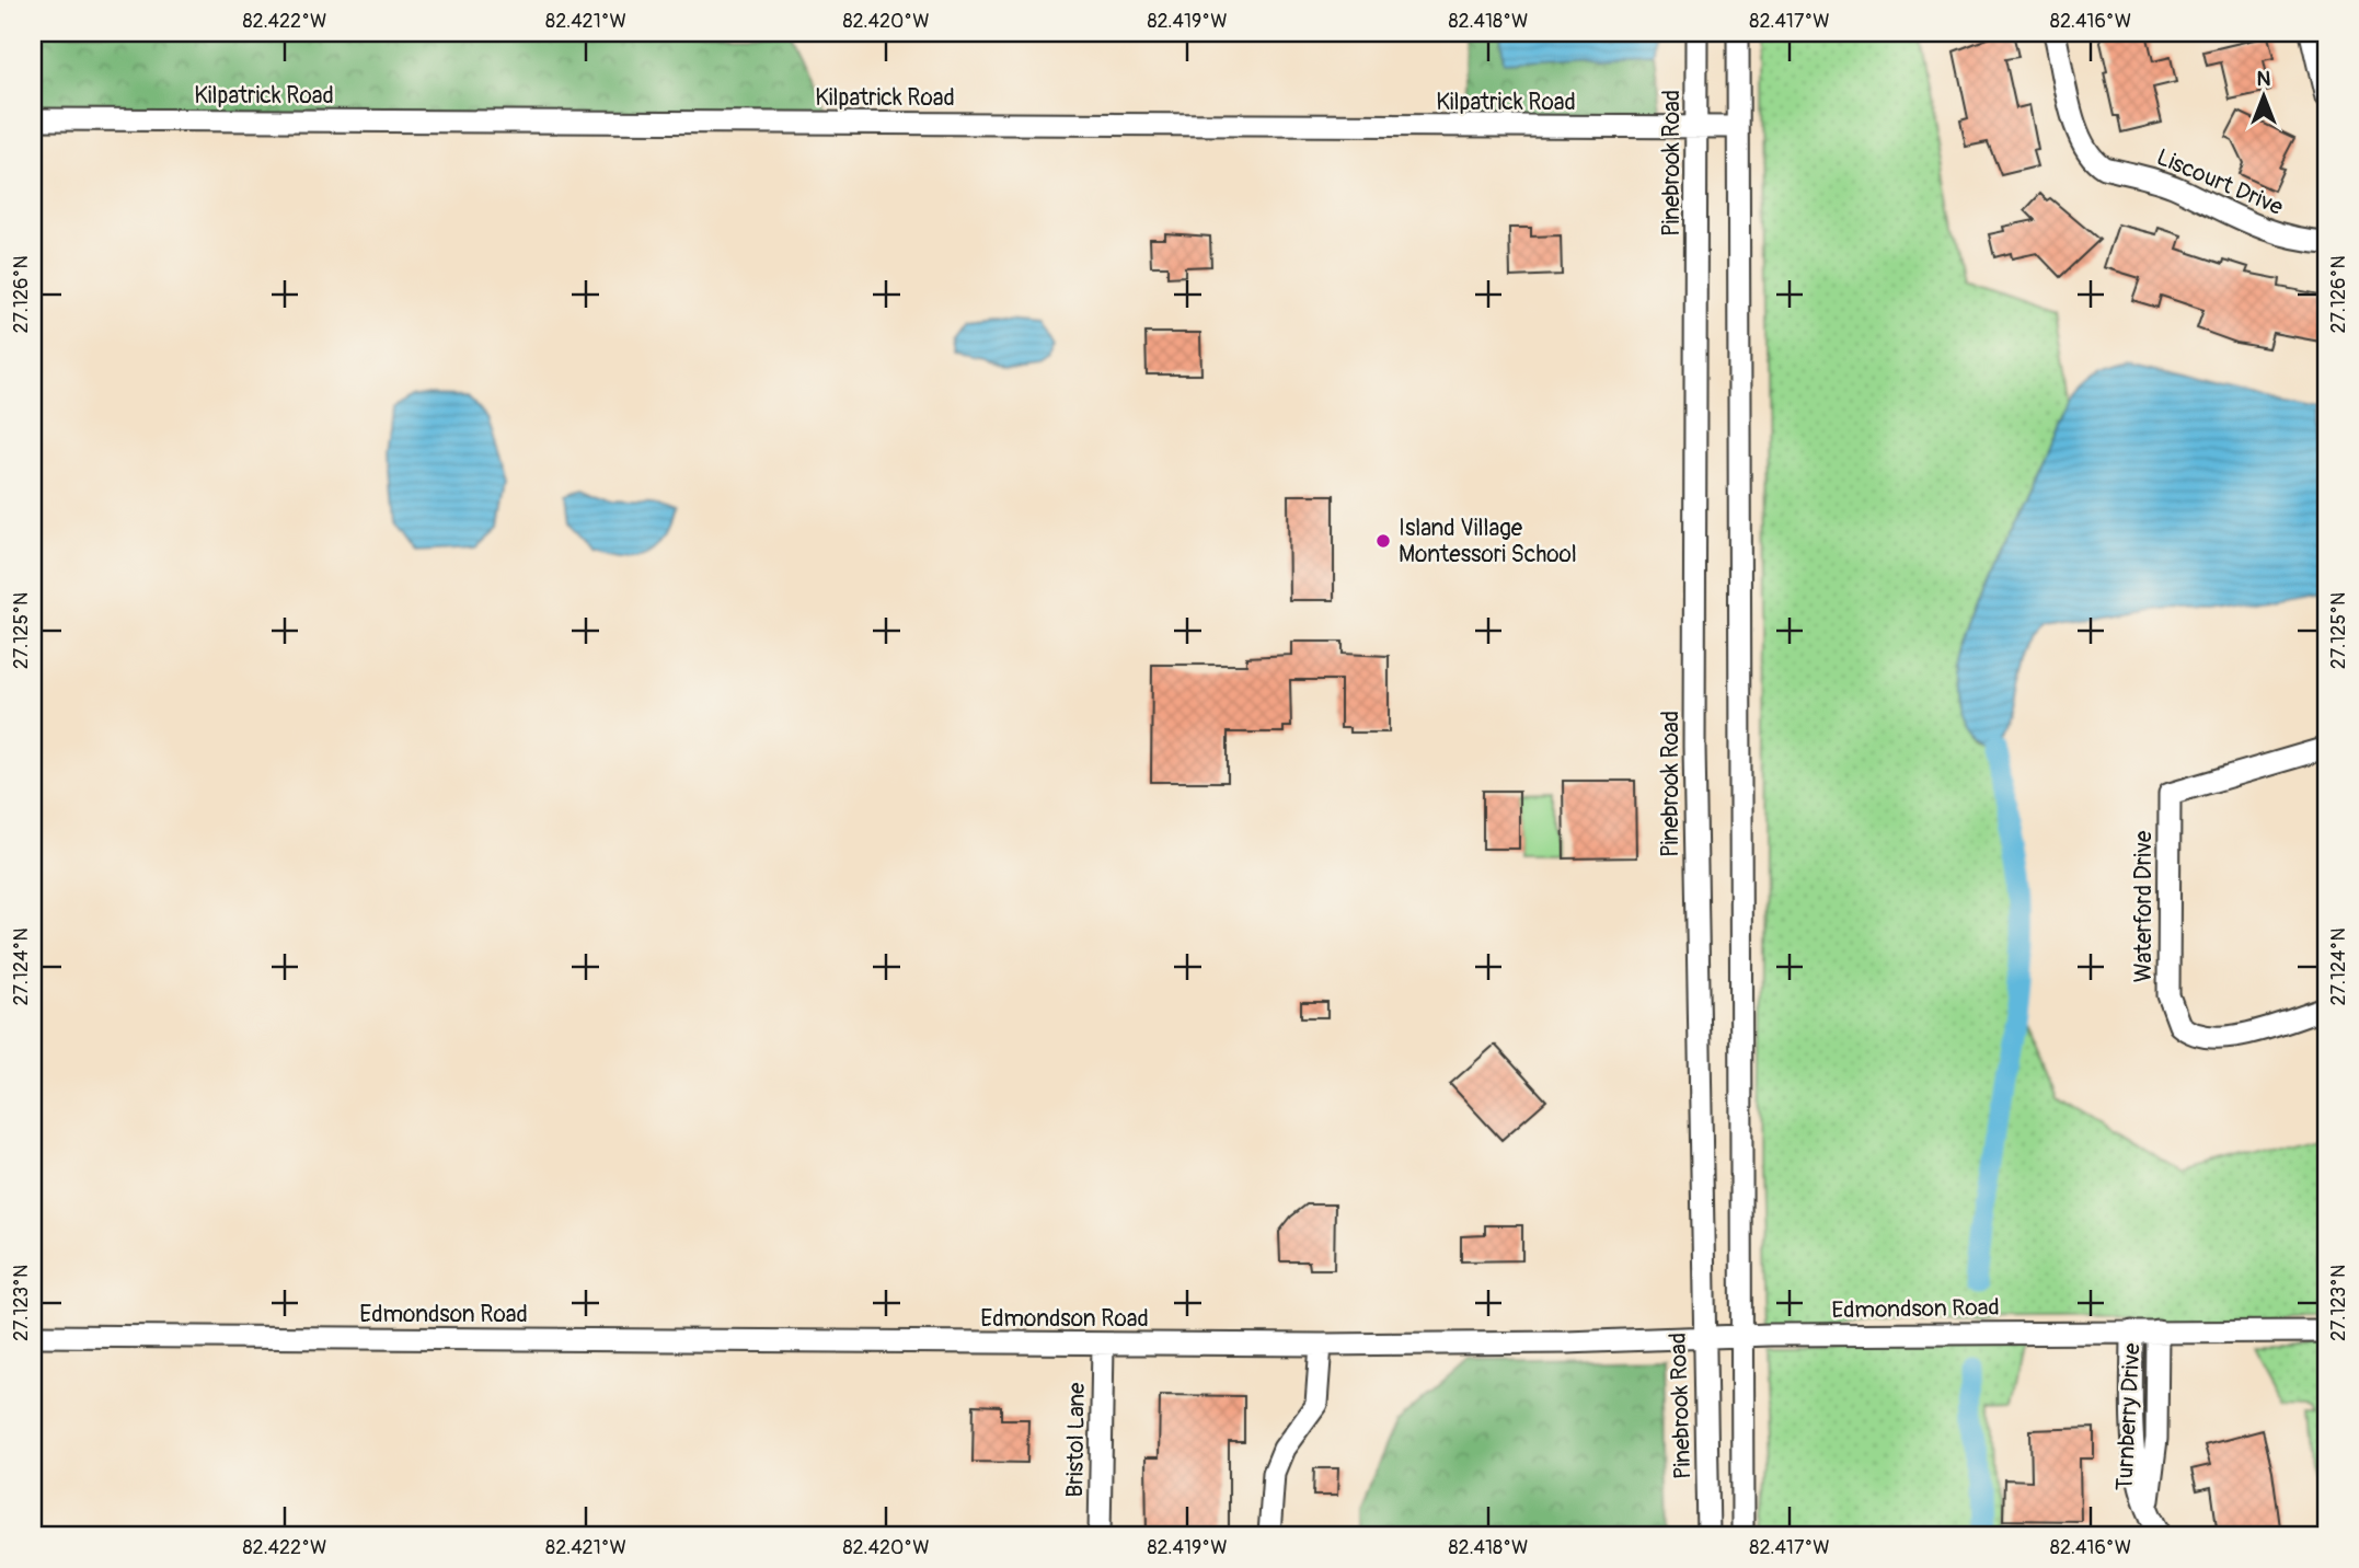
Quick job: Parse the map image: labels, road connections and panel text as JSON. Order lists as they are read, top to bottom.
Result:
{
  "streets": {
    "street": [
      "Kilpatrick Road",
      "Pinebrook Road",
      "Liscourt Drive",
      "Waterford Drive",
      "Edmondson Road",
      "Turnberry Drive",
      "Bristol Lane"
    ]
  },
  "crossings": [
    ["Kilpatrick Road", "Pinebrook Road"],
    ["Pinebrook Road", "Edmondson Road"],
    ["Edmondson Road", "Turnberry Drive"],
    ["Edmondson Road", "Bristol Lane"]
  ],
  "places": ["Island Village Montessori School"],
  "north": "top",
  "coordinates": [
    "82.422°W",
    "82.421°W",
    "82.420°W",
    "82.419°W",
    "82.418°W",
    "82.417°W",
    "82.416°W",
    "27.126°N",
    "27.125°N",
    "27.124°N",
    "27.123°N"
  ]
}
